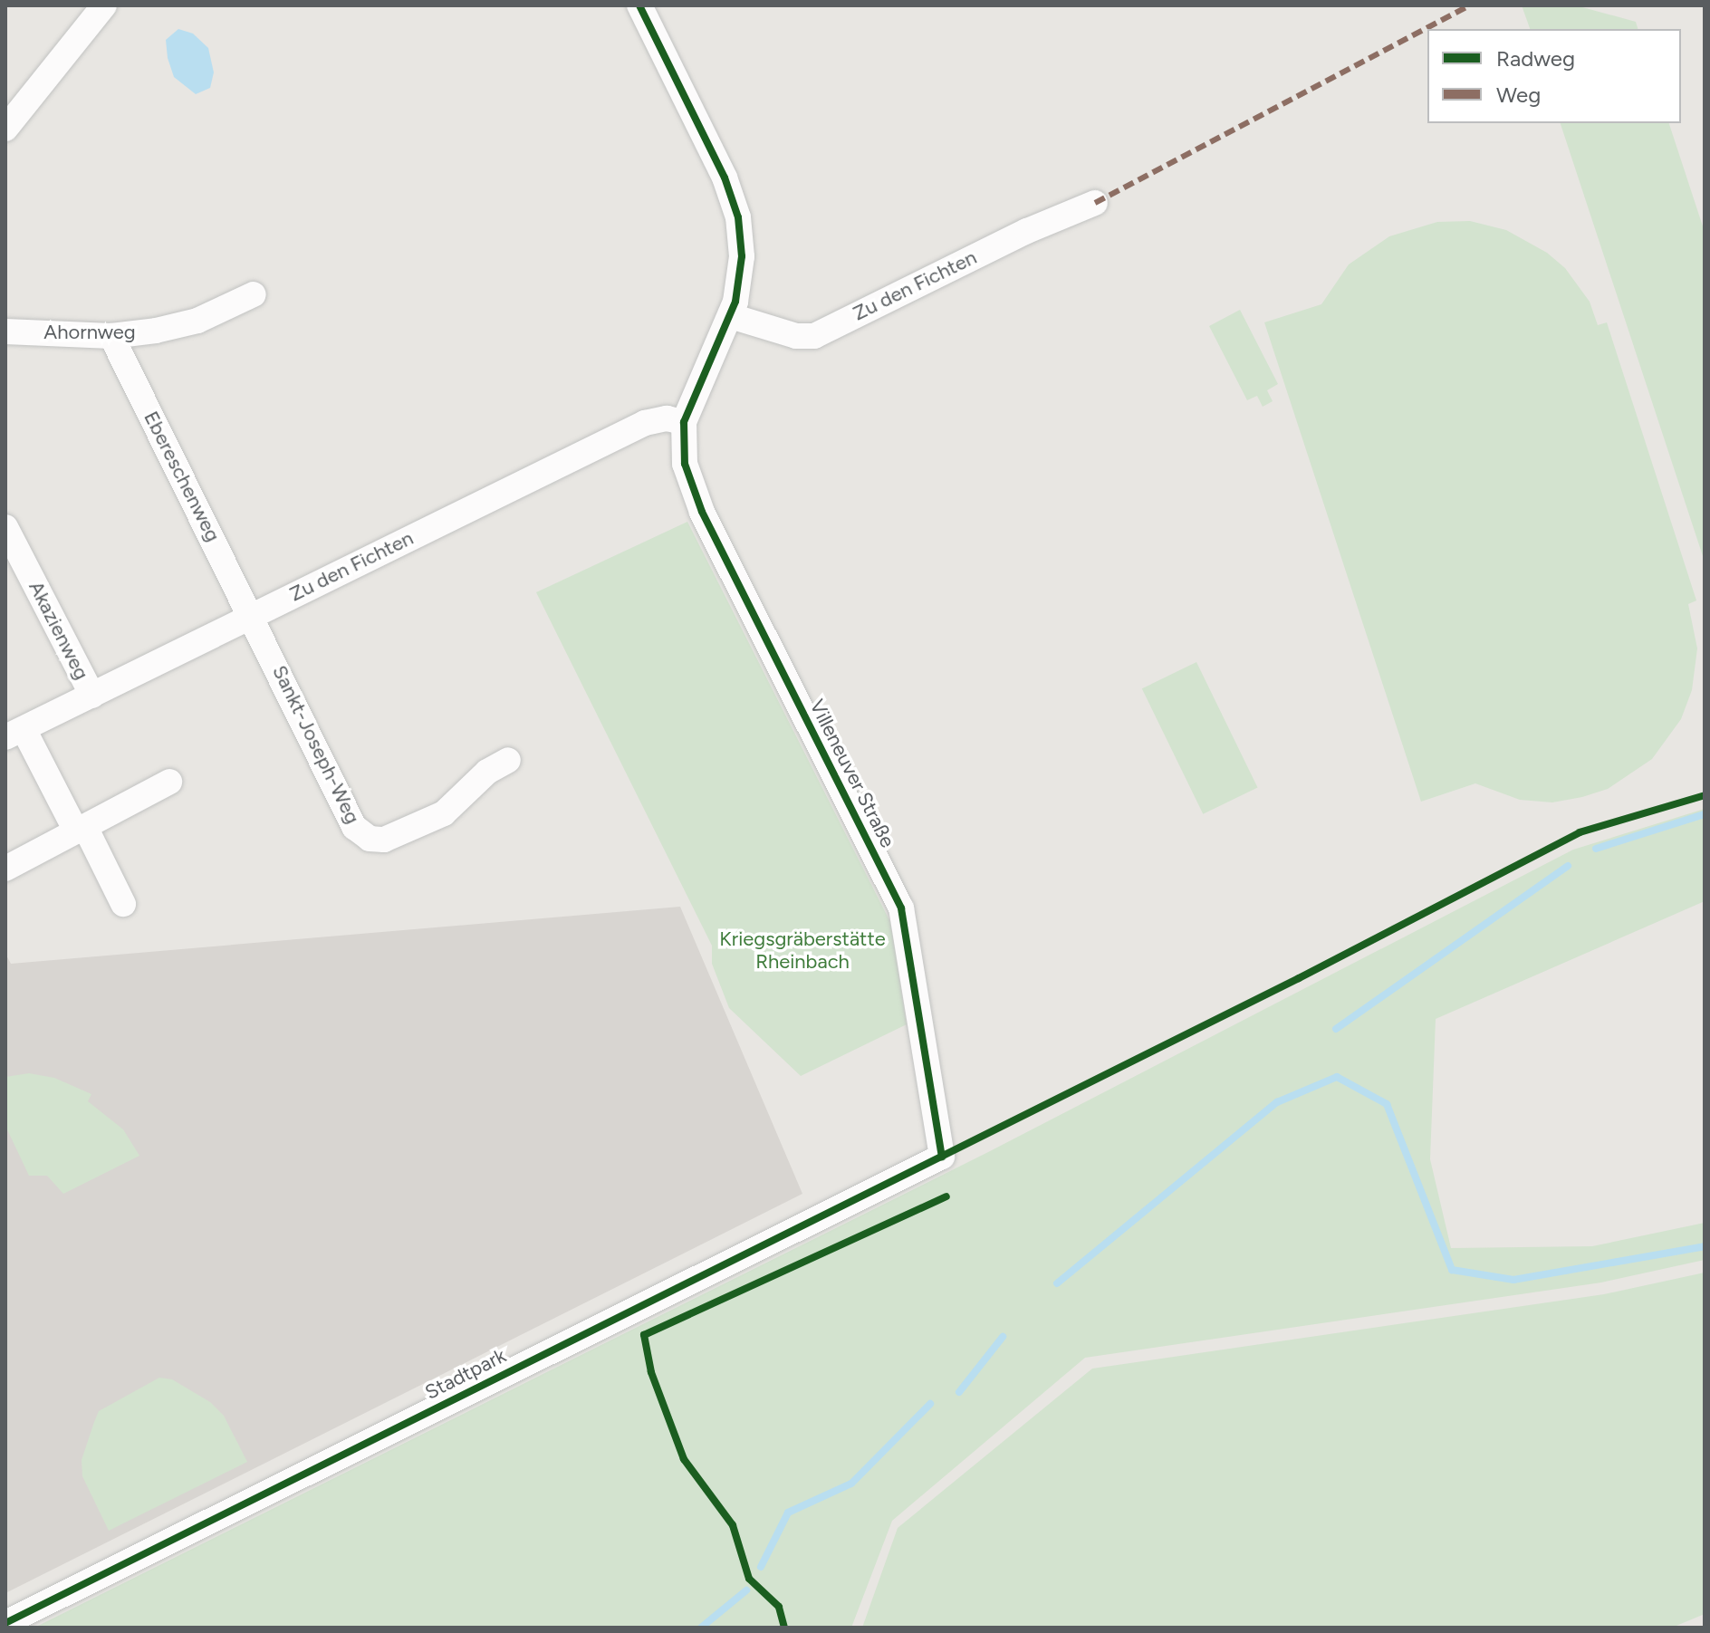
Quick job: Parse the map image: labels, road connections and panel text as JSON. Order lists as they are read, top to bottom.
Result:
{
  "streets": {
    "street": [
      "Zu den Fichten",
      "Ahornweg",
      "Ebereschenweg",
      "Akazienweg",
      "Sankt-Joseph-Weg",
      "Villeneuver Straße",
      "Stadtpark"
    ]
  },
  "crossings": [
    ["Zu den Fichten", "Ebereschenweg"],
    ["Zu den Fichten", "Akazienweg"],
    ["Zu den Fichten", "Sankt-Joseph-Weg"],
    ["Zu den Fichten", "Villeneuver Straße"],
    ["Ahornweg", "Ebereschenweg"],
    ["Ebereschenweg", "Sankt-Joseph-Weg"],
    ["Villeneuver Straße", "Stadtpark"]
  ],
  "parks": ["Kriegsgräberstätte Rheinbach"],
  "legend": ["Radweg", "Weg"]
}
